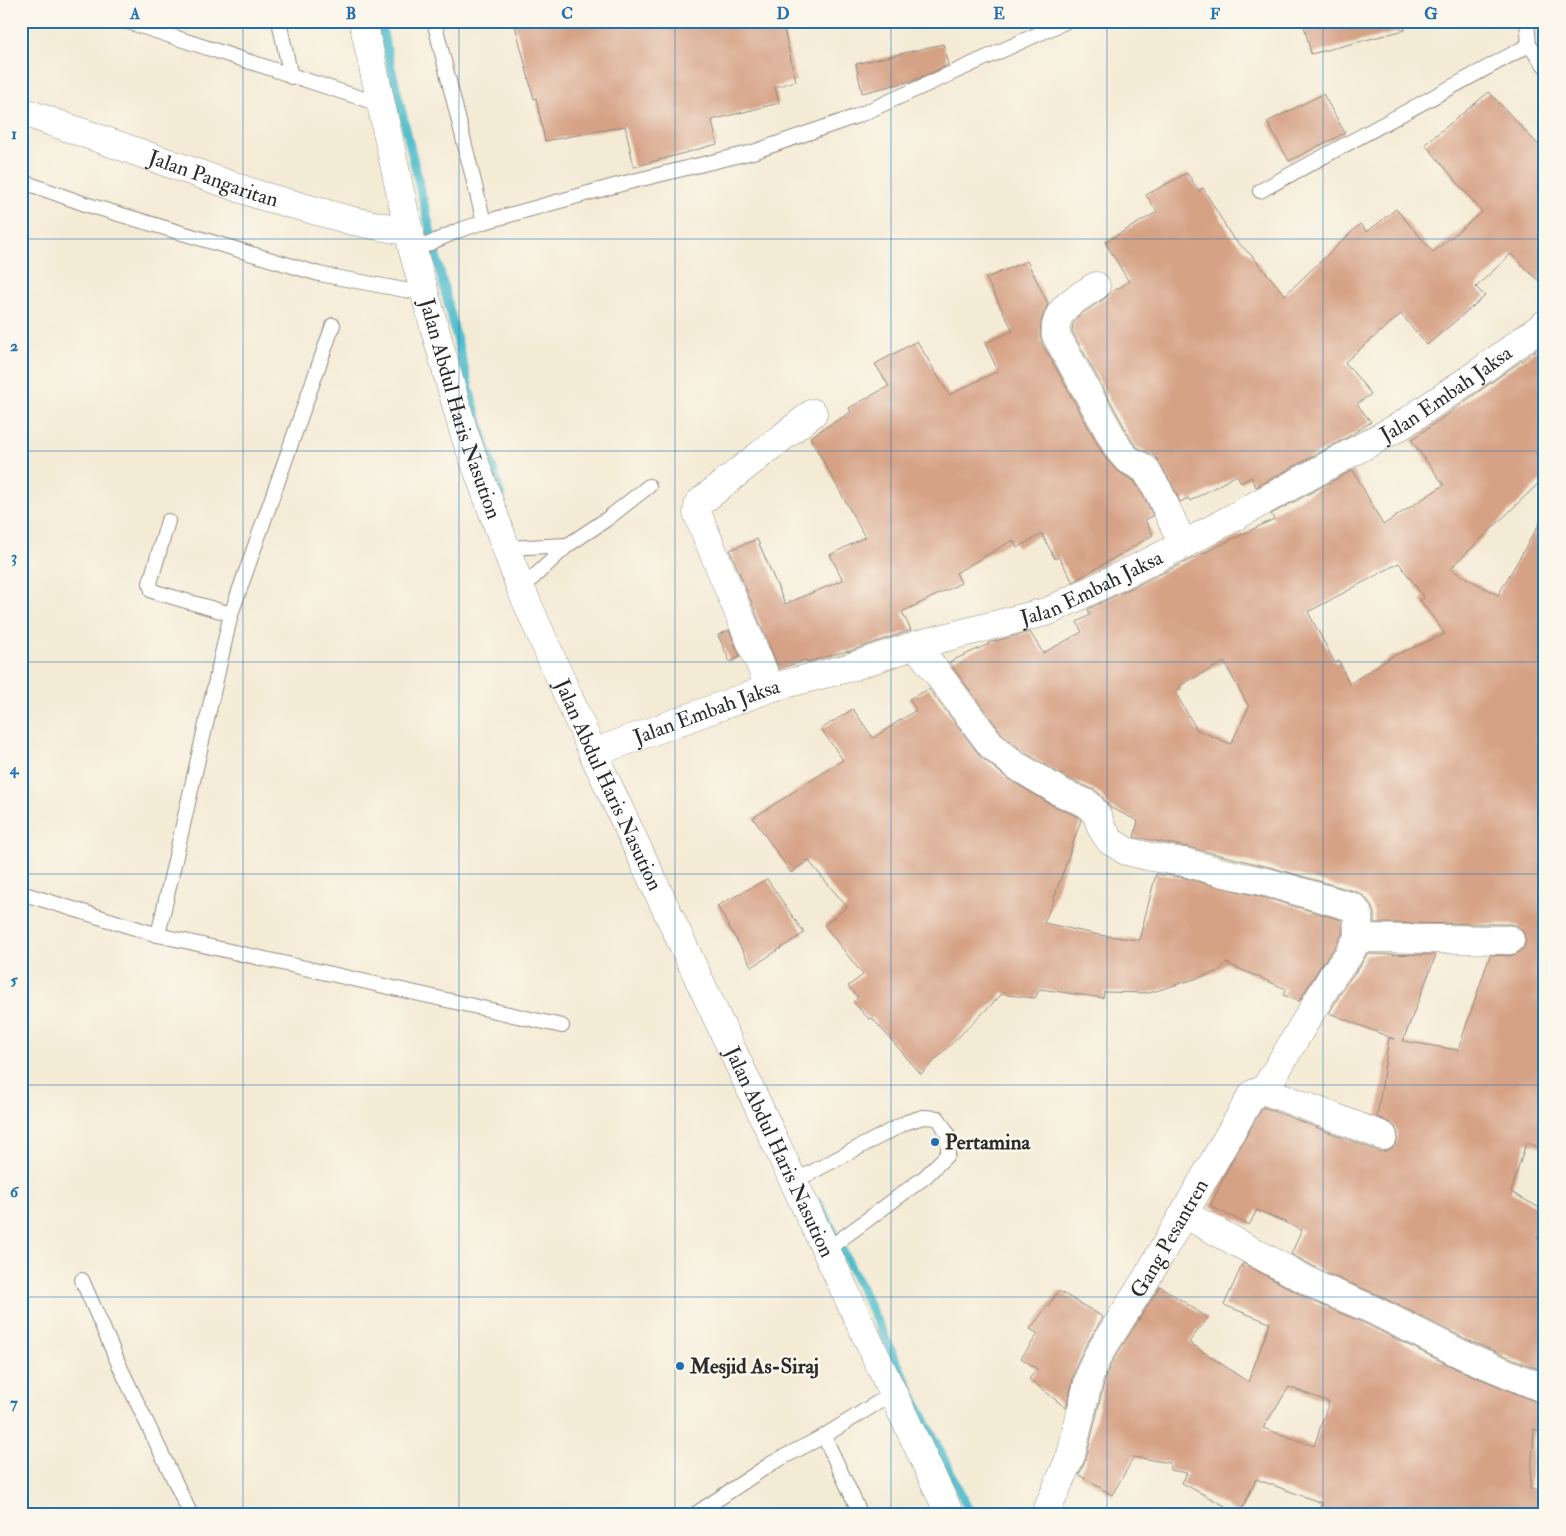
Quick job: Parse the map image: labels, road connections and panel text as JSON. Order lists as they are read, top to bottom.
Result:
{
  "streets": {
    "main road": [
      "Jalan Pangaritan",
      "Jalan Embah Jaksa",
      "Jalan Abdul Haris Nasution",
      "Gang Pesantren"
    ]
  },
  "crossings": [
    ["Jalan Pangaritan", "Jalan Abdul Haris Nasution"],
    ["Jalan Embah Jaksa", "Jalan Abdul Haris Nasution"]
  ],
  "places": ["Pertamina", "Mesjid As-Siraj"],
  "grid": {
    "columns": [
      "A",
      "B",
      "C",
      "D",
      "E",
      "F",
      "G"
    ],
    "rows": [
      "1",
      "2",
      "3",
      "4",
      "5",
      "6",
      "7"
    ]
  }
}
